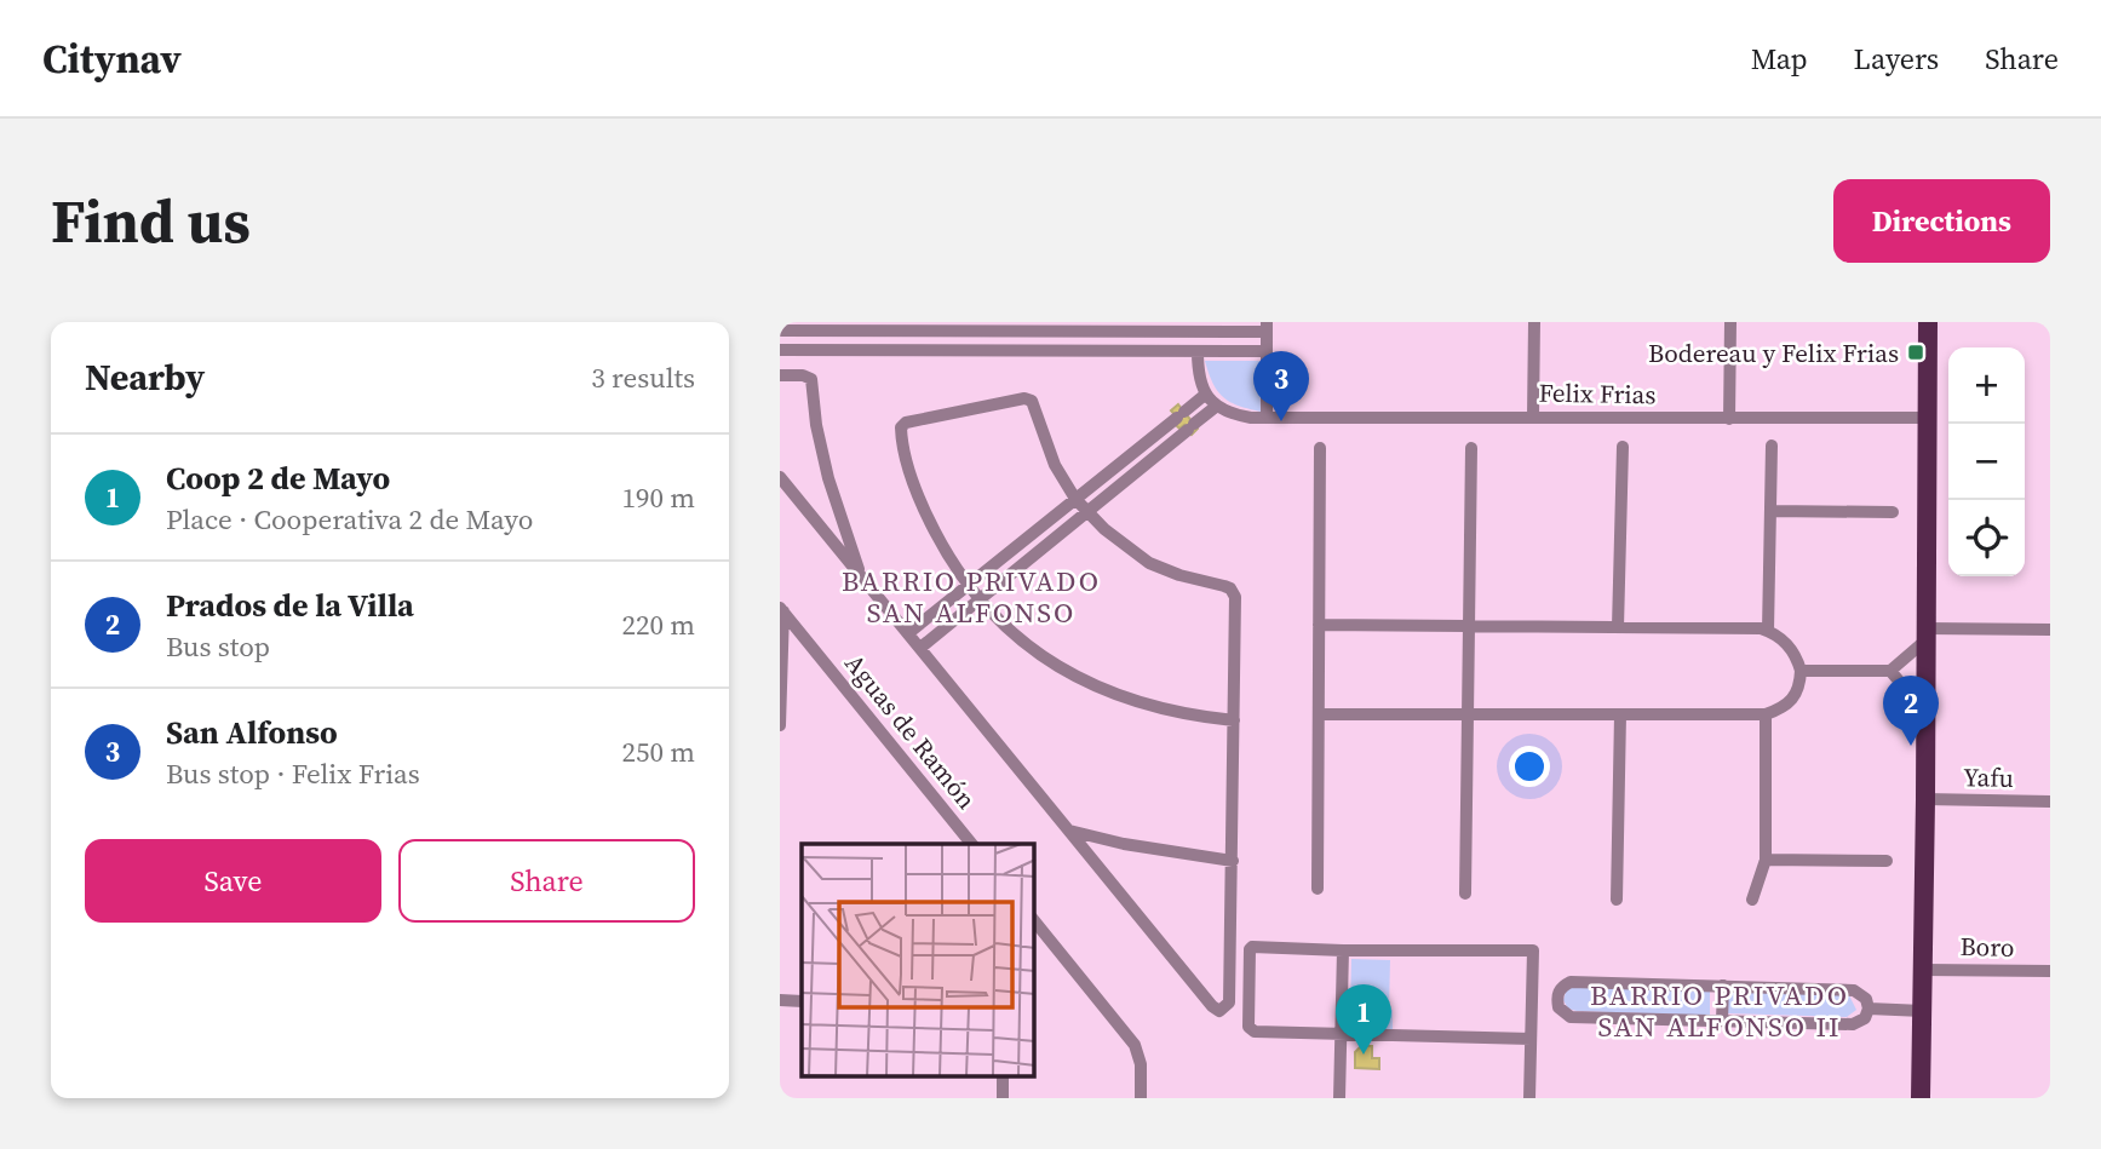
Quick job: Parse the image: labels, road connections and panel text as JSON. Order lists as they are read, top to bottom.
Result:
{
  "streets": {
    "street": [
      "Felix Frias",
      "Aguas de Ramón",
      "Yafu",
      "Boro"
    ]
  },
  "districts": ["BARRIO PRIVADO SAN ALFONSO", "BARRIO PRIVADO SAN ALFONSO II"],
  "places": {
    "transit": ["Bodereau y Felix Frias"]
  },
  "page": {
    "header": "Citynav",
    "nav": ["Map", "Layers", "Share"],
    "buttons": [
      "Directions",
      ["Save", "Share"]
    ],
    "title": "Find us",
    "heading": ["Nearby", "3 results"],
    "map_buttons": ["+", "−"],
    "pins": ["3", "2", "1"],
    "list": [
      {
        "mark": "1",
        "name": "Coop 2 de Mayo",
        "note": "Place · Cooperativa 2 de Mayo",
        "value": "190 m"
      },
      {
        "mark": "2",
        "name": "Prados de la Villa",
        "note": "Bus stop",
        "value": "220 m"
      },
      {
        "mark": "3",
        "name": "San Alfonso",
        "note": "Bus stop · Felix Frias",
        "value": "250 m"
      }
    ]
  }
}
